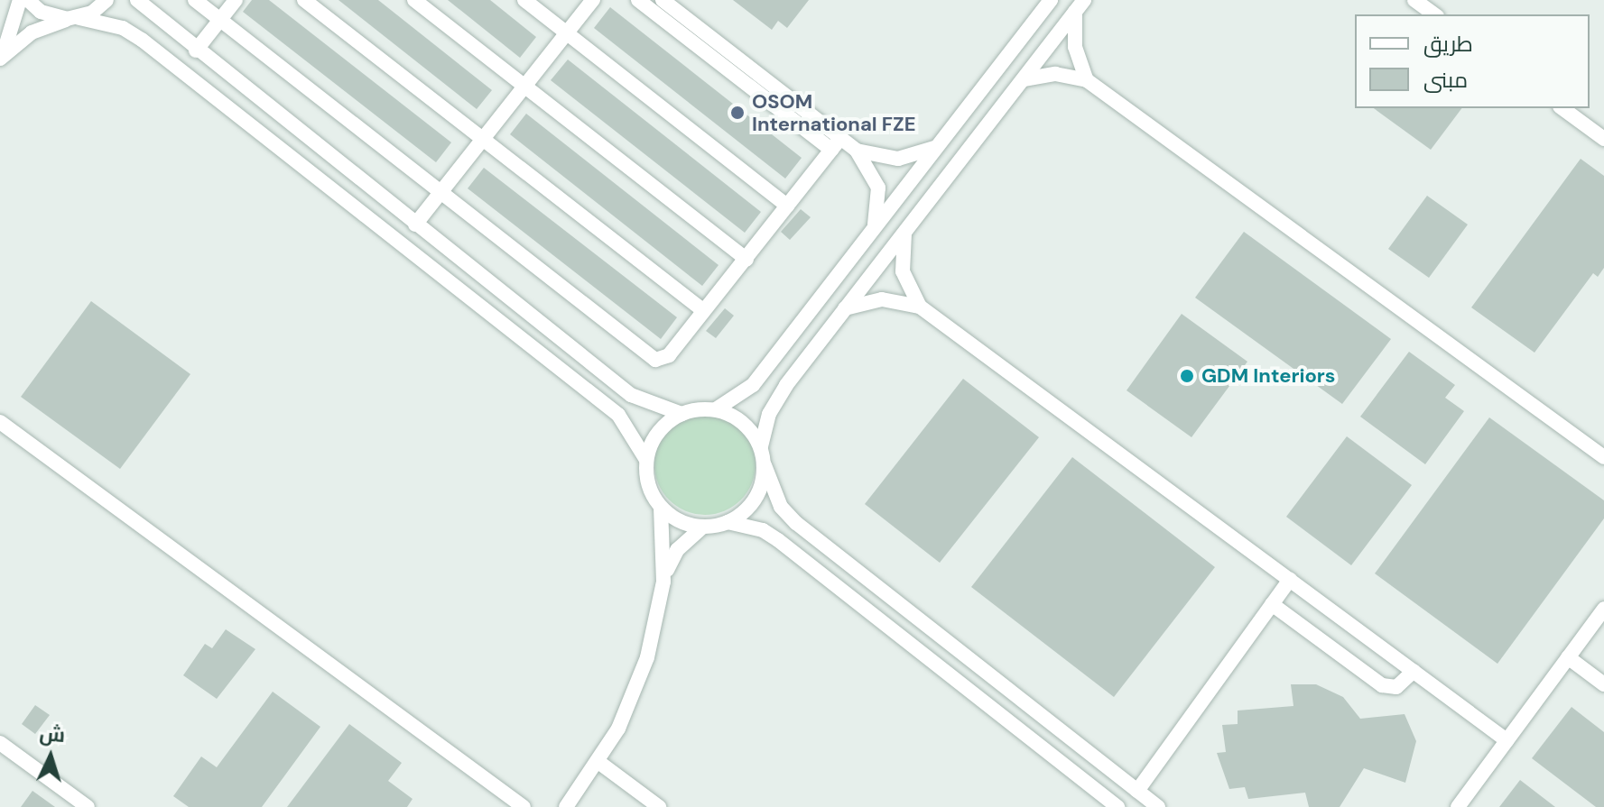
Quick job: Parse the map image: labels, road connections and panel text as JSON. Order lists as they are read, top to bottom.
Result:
{
  "places": ["OSOM International FZE", "GDM Interiors"],
  "legend": ["طريق", "مبنى"],
  "north": "top"
}
